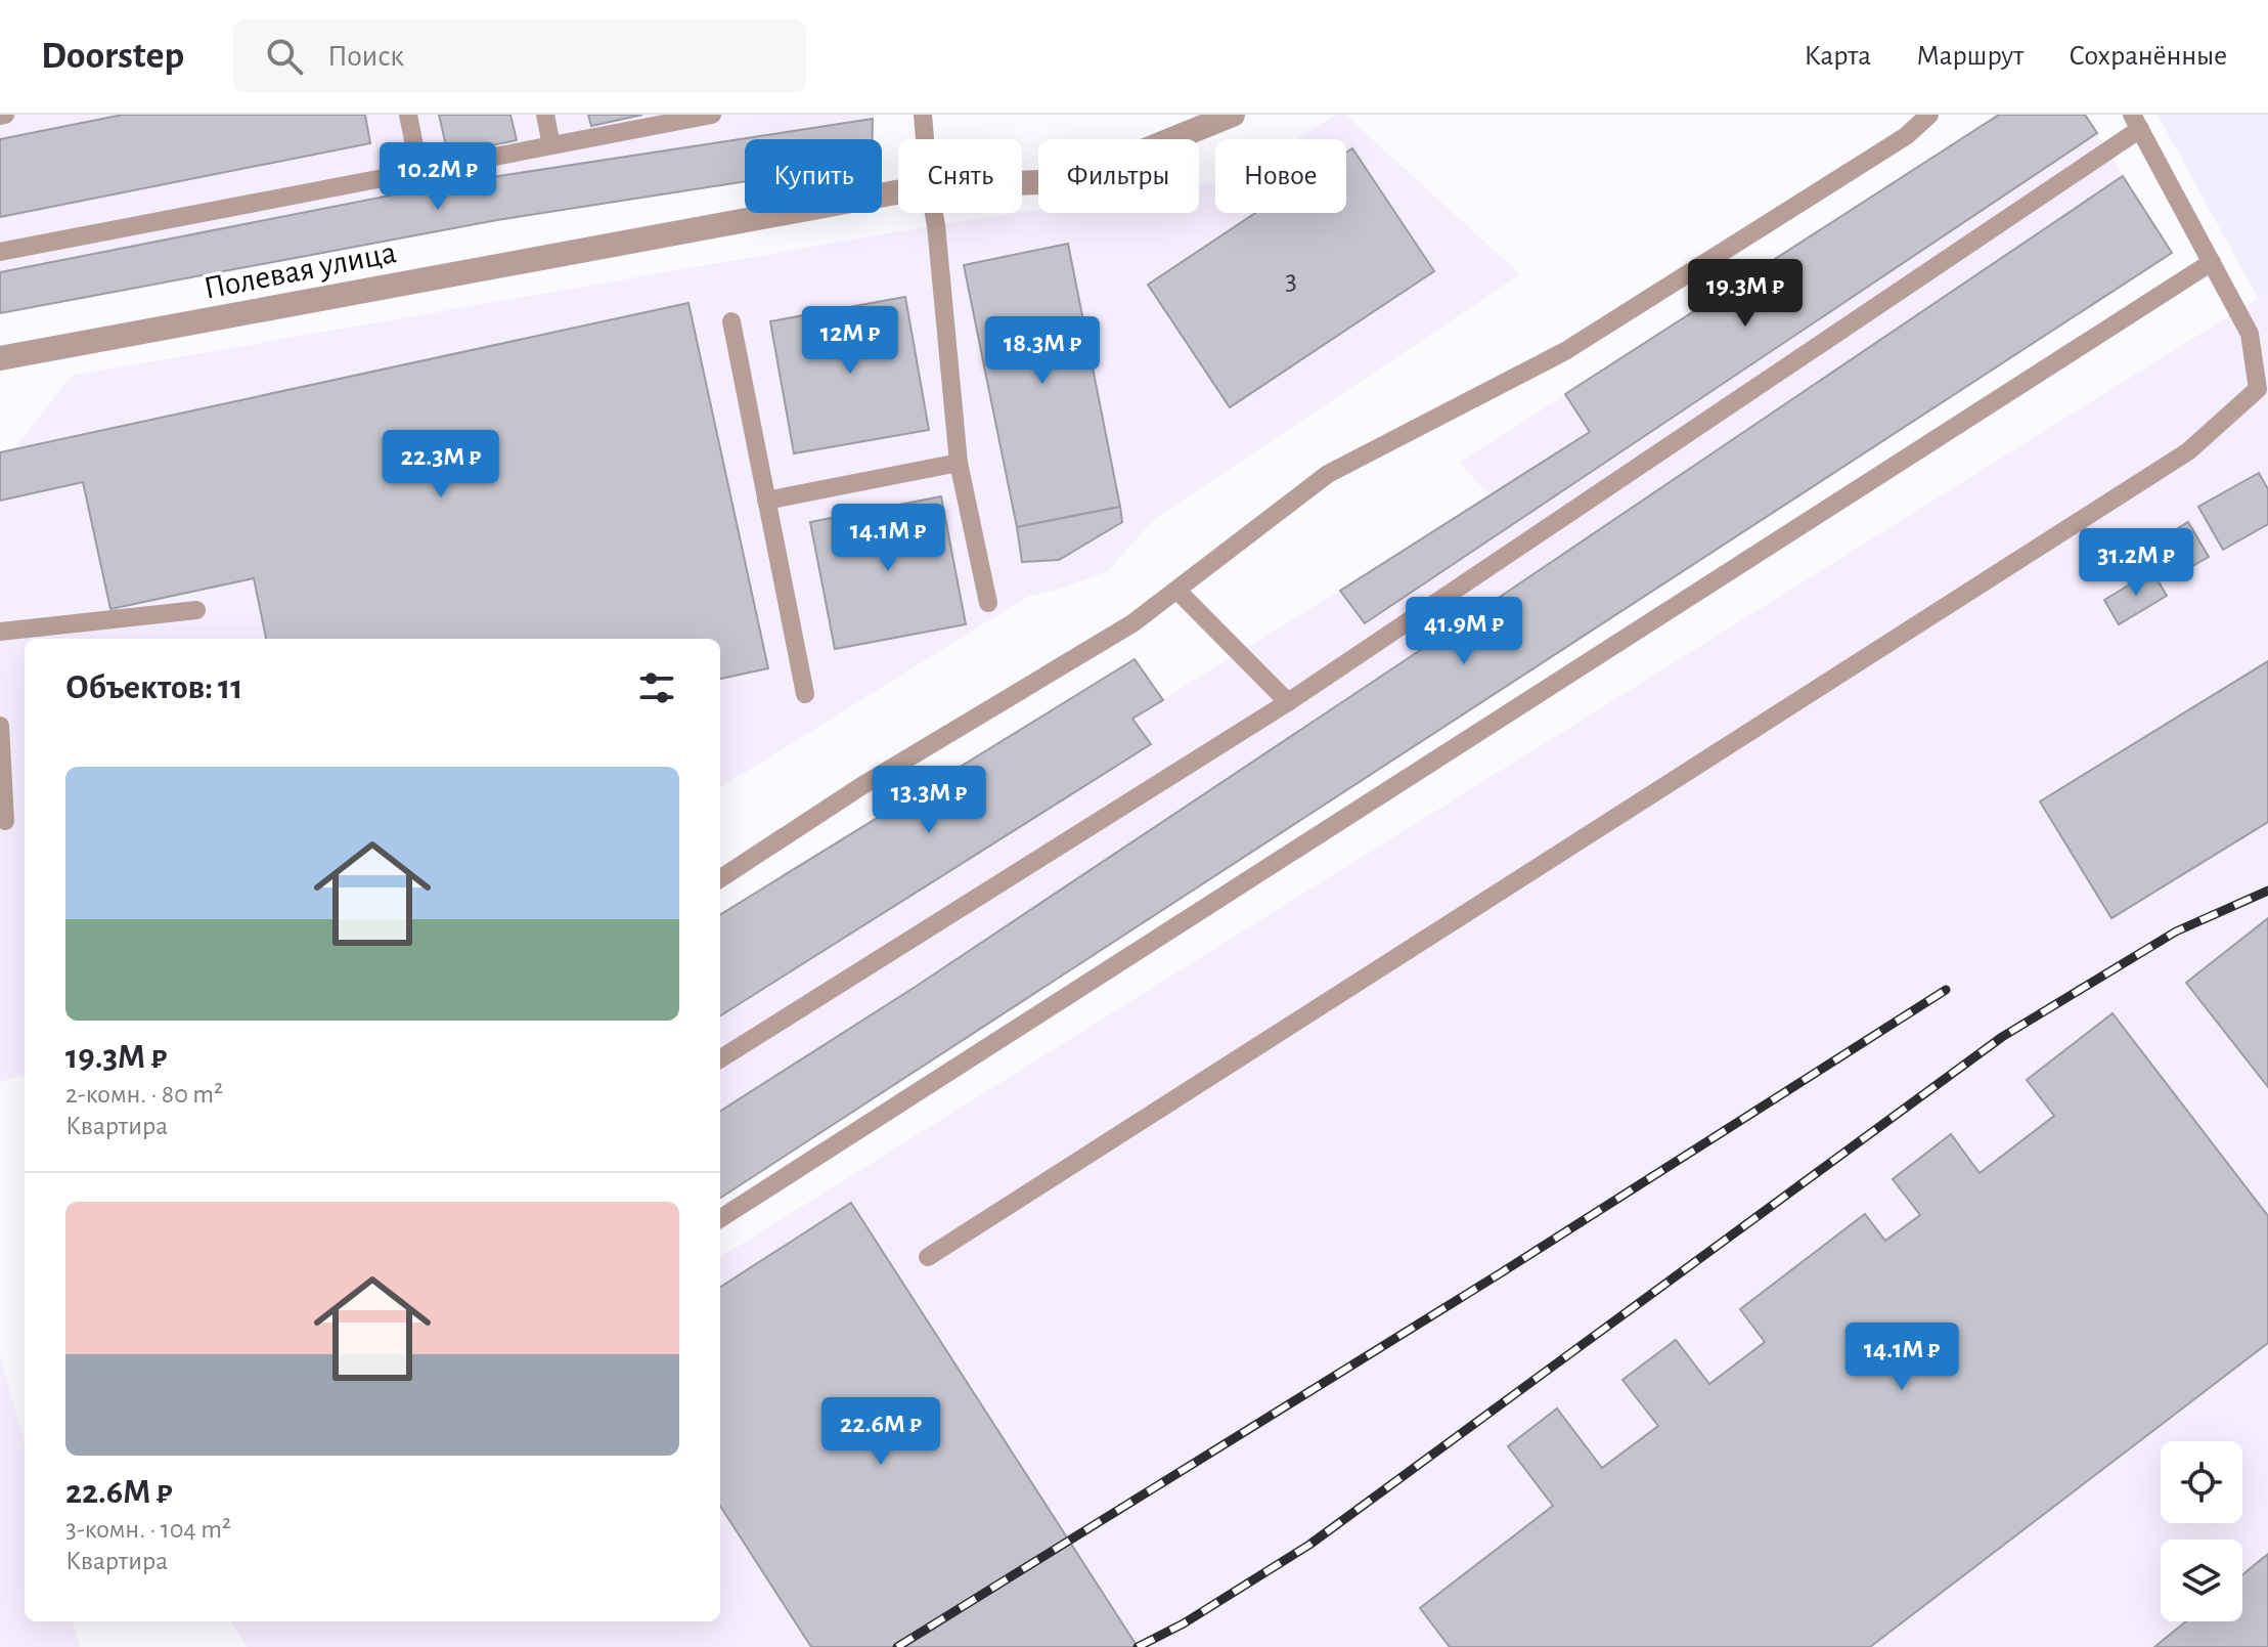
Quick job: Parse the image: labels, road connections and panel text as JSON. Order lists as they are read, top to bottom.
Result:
{
  "streets": {
    "street": ["Полевая улица"]
  },
  "house_numbers": ["3"],
  "page": {
    "header": "Doorstep",
    "search": "Поиск",
    "nav": ["Карта", "Маршрут", "Сохранённые"],
    "chip": [
      "Купить",
      "Снять",
      "Фильтры",
      "Новое"
    ],
    "price": [
      "10.2M ₽",
      "19.3M ₽",
      "12M ₽",
      "18.3M ₽",
      "22.3M ₽",
      "14.1M ₽",
      "31.2M ₽",
      "41.9M ₽",
      "13.3M ₽",
      "14.1M ₽",
      "22.6M ₽"
    ],
    "heading": "Объектов: 11",
    "list": [
      {
        "name": "19.3M ₽",
        "note": "2-комн. · 80 m² · Квартира"
      },
      {
        "name": "22.6M ₽",
        "note": "3-комн. · 104 m² · Квартира"
      }
    ]
  }
}
